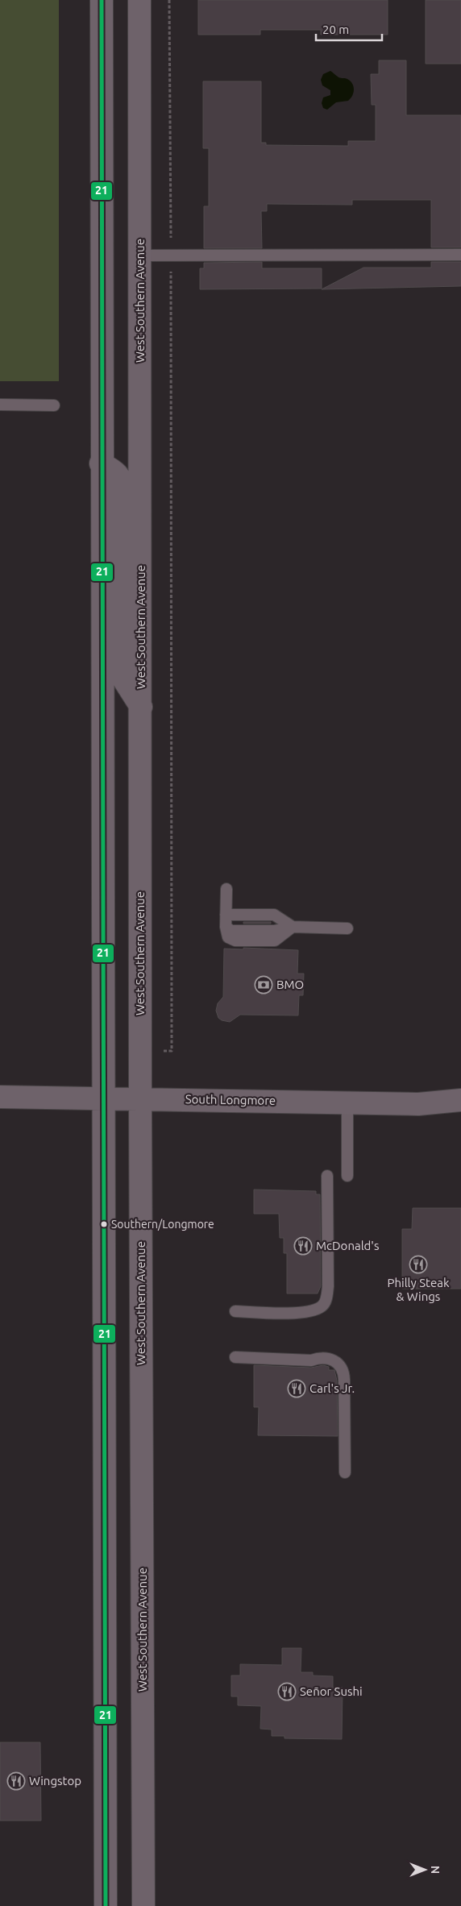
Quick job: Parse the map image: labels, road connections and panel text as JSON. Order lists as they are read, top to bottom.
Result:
{
  "streets": {
    "main road": ["West Southern Avenue", "South Longmore"]
  },
  "crossings": [
    ["West Southern Avenue", "South Longmore"]
  ],
  "places": {
    "bank": ["BMO"],
    "other": ["Southern/Longmore"],
    "restaurant": [
      "McDonald's",
      "Philly Steak & Wings",
      "Carl's Jr.",
      "Señor Sushi",
      "Wingstop"
    ]
  },
  "lines": ["transit line 21"],
  "scale_bar": "20 m",
  "north": "right"
}
